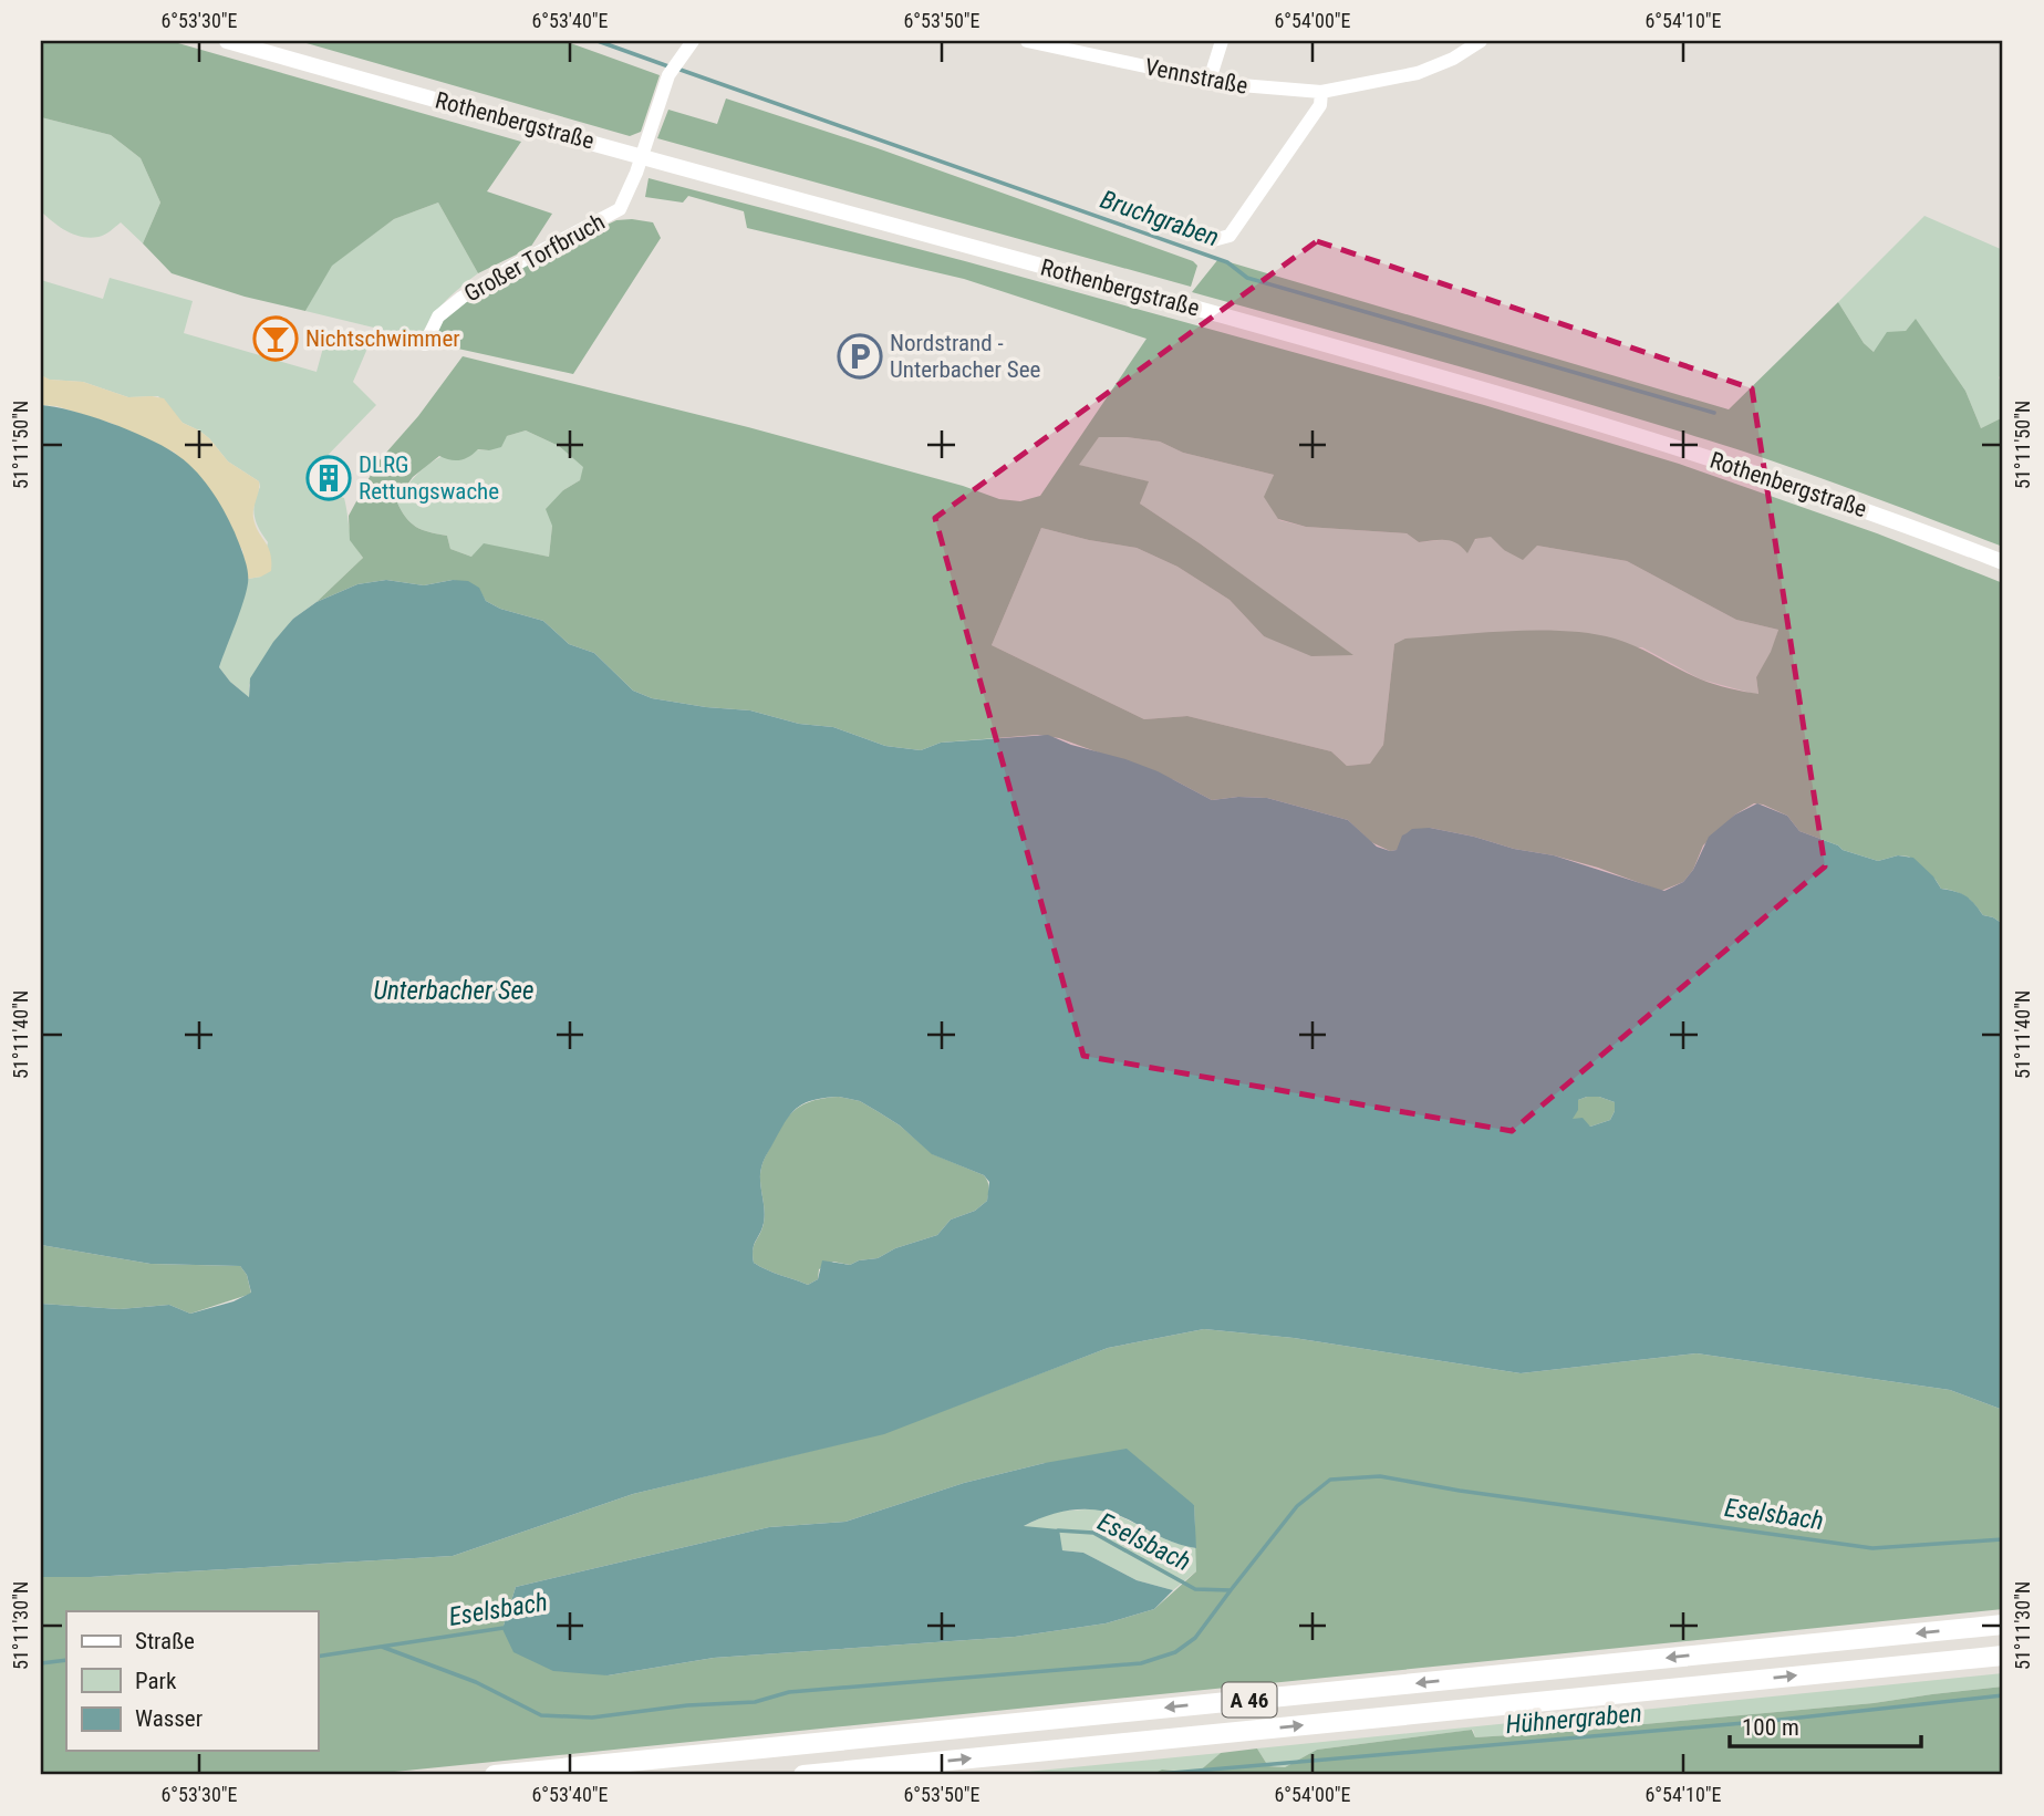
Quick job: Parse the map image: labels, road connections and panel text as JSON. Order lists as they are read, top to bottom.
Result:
{
  "streets": {
    "highway": ["A 46"],
    "main road": ["Rothenbergstraße"],
    "street": ["Vennstraße", "Großer Torfbruch"]
  },
  "crossings": [
    ["Rothenbergstraße", "Großer Torfbruch"]
  ],
  "water": [
    "Bruchgraben",
    "Unterbacher See",
    "Eselsbach",
    "Hühnergraben"
  ],
  "places": {
    "bar": ["Nichtschwimmer"],
    "parking": ["Nordstrand - Unterbacher See"],
    "building": ["DLRG Rettungswache"]
  },
  "legend": ["Straße", "Park", "Wasser"],
  "scale_bar": "100 m",
  "coordinates": [
    "6°53'30\"E",
    "6°53'40\"E",
    "6°53'50\"E",
    "6°54'00\"E",
    "6°54'10\"E",
    "51°11'50\"N",
    "51°11'40\"N",
    "51°11'30\"N"
  ]
}
